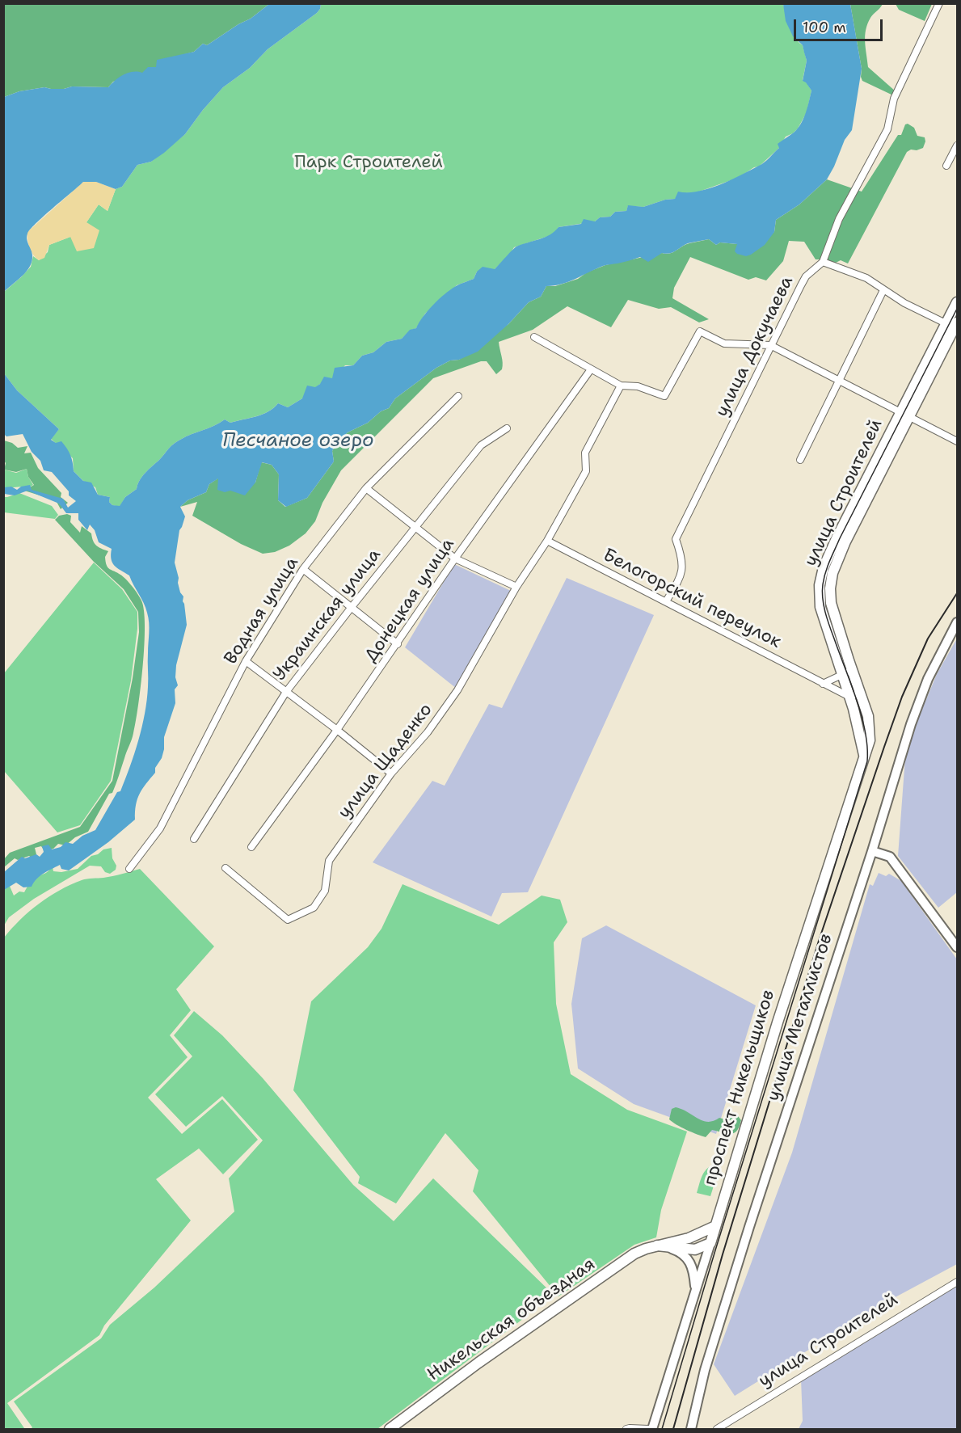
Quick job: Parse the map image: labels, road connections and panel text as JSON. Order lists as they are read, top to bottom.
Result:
{
  "streets": {
    "main road": [
      "улица Строителей",
      "улица Металлистов",
      "проспект Никельщиков",
      "Никельская объездная"
    ],
    "street": [
      "улица Докучаева",
      "Белогорский переулок",
      "Донецкая улица",
      "Водная улица",
      "Украинская улица",
      "улица Щаденко"
    ]
  },
  "crossings": [
    ["улица Докучаева", "Белогорский переулок"],
    ["улица Строителей", "Белогорский переулок"],
    ["улица Строителей", "проспект Никельщиков"],
    ["Белогорский переулок", "улица Щаденко"],
    ["проспект Никельщиков", "Никельская объездная"]
  ],
  "water": ["Песчаное озеро"],
  "parks": ["Парк Строителей"],
  "scale_bar": "100 m"
}
